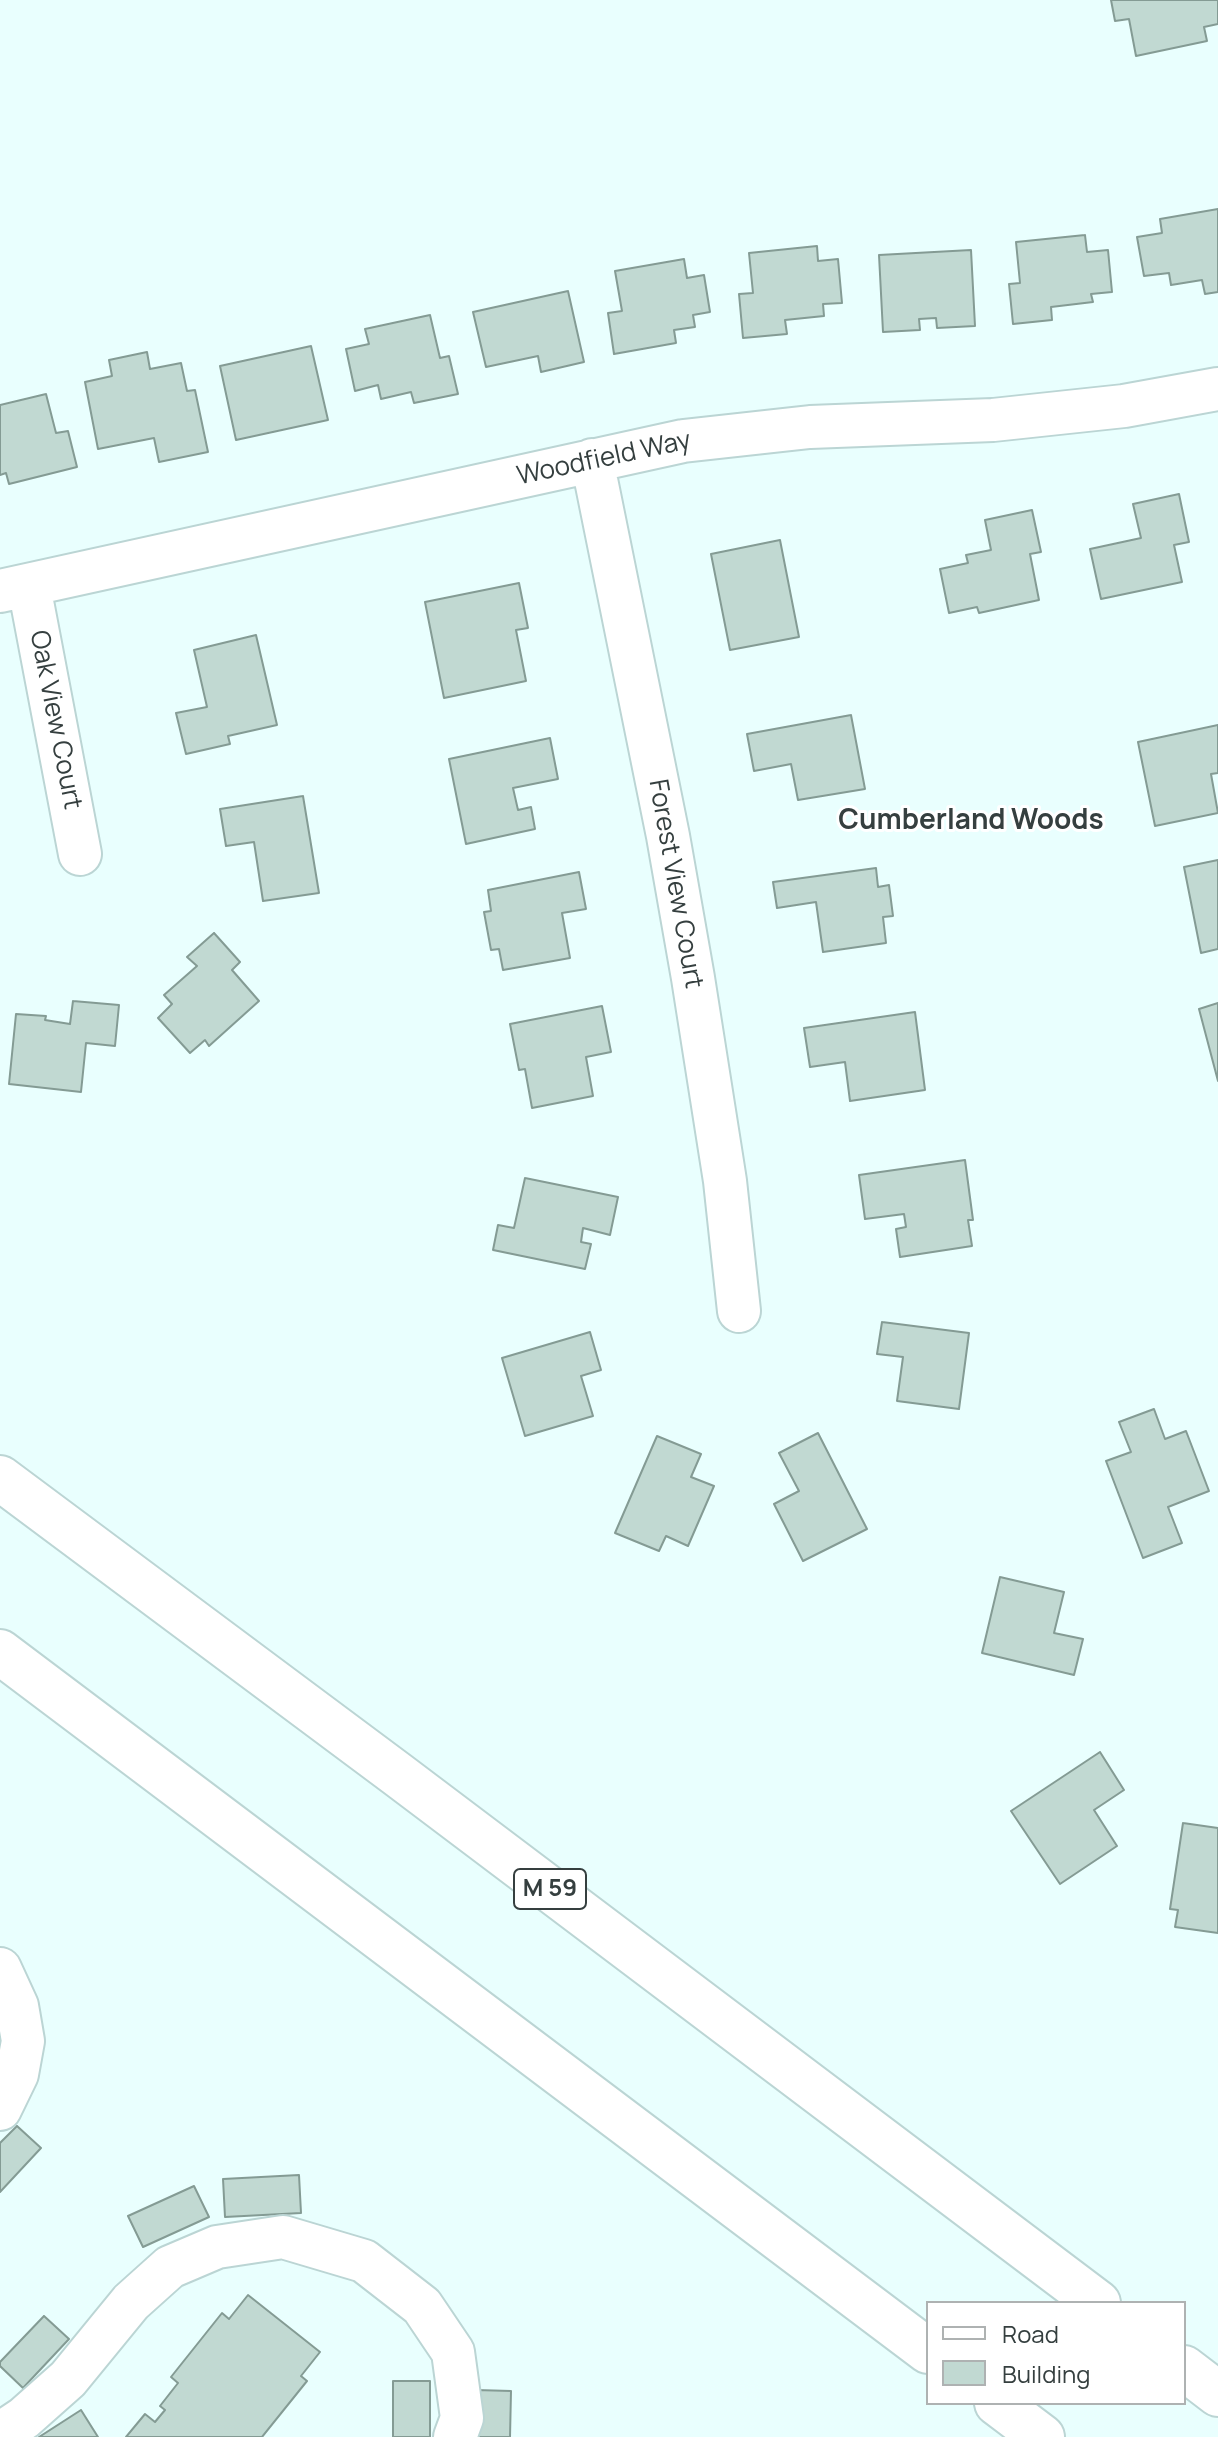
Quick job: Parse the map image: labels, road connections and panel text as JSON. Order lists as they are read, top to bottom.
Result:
{
  "streets": {
    "highway": ["M 59"],
    "street": ["Woodfield Way", "Oak View Court", "Forest View Court"]
  },
  "crossings": [
    ["Woodfield Way", "Oak View Court"],
    ["Woodfield Way", "Forest View Court"]
  ],
  "districts": ["Cumberland Woods"],
  "legend": ["Road", "Building"]
}
